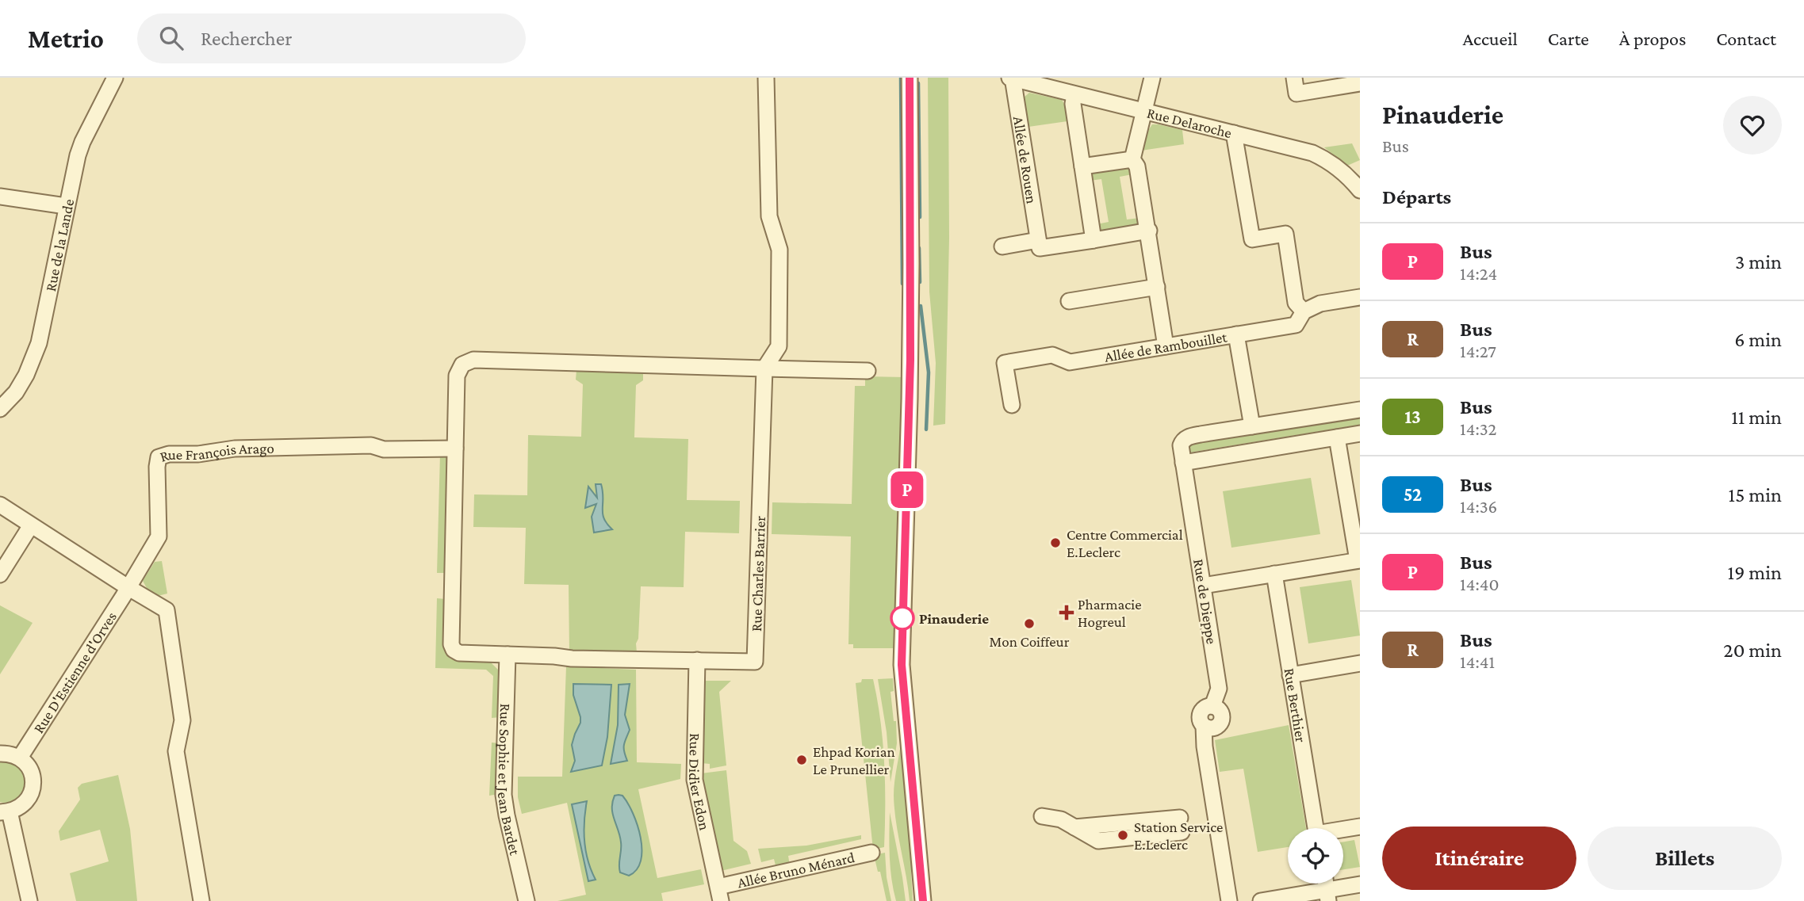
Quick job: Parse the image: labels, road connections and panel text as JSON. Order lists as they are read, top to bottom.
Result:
{
  "streets": {
    "street": [
      "Rue Delaroche",
      "Allée de Rouen",
      "Rue de la Lande",
      "Allée de Rambouillet",
      "Rue François Arago",
      "Rue Charles Barrier",
      "Rue de Dieppe",
      "Rue D'Estienne d'Orves",
      "Rue Berthier",
      "Rue Sophie et Jean Bardet",
      "Rue Didier Edon",
      "Allée Bruno Ménard"
    ]
  },
  "crossings": [
    ["Rue Delaroche", "Allée de Rouen"],
    ["Rue François Arago", "Rue Charles Barrier"],
    ["Rue François Arago", "Rue D'Estienne d'Orves"],
    ["Rue Charles Barrier", "Rue Sophie et Jean Bardet"],
    ["Rue Charles Barrier", "Rue Didier Edon"],
    ["Rue Didier Edon", "Allée Bruno Ménard"]
  ],
  "places": {
    "other": [
      "Centre Commercial E.Leclerc",
      "Pinauderie",
      "Mon Coiffeur",
      "Ehpad Korian Le Prunellier",
      "Station Service E.Leclerc"
    ],
    "health": ["Pharmacie Hogreul"]
  },
  "lines": ["bus line P"],
  "page": {
    "header": "Metrio",
    "search": "Rechercher",
    "nav": [
      "Accueil",
      "Carte",
      "À propos",
      "Contact"
    ],
    "on_map": "P",
    "heading": [
      ["Pinauderie", "Bus"],
      "Départs"
    ],
    "list": [
      {
        "mark": "P",
        "name": "Bus",
        "note": "14:24",
        "value": "3 min"
      },
      {
        "mark": "R",
        "name": "Bus",
        "note": "14:27",
        "value": "6 min"
      },
      {
        "mark": "13",
        "name": "Bus",
        "note": "14:32",
        "value": "11 min"
      },
      {
        "mark": "52",
        "name": "Bus",
        "note": "14:36",
        "value": "15 min"
      },
      {
        "mark": "P",
        "name": "Bus",
        "note": "14:40",
        "value": "19 min"
      },
      {
        "mark": "R",
        "name": "Bus",
        "note": "14:41",
        "value": "20 min"
      }
    ],
    "buttons": ["Itinéraire", "Billets"]
  }
}
